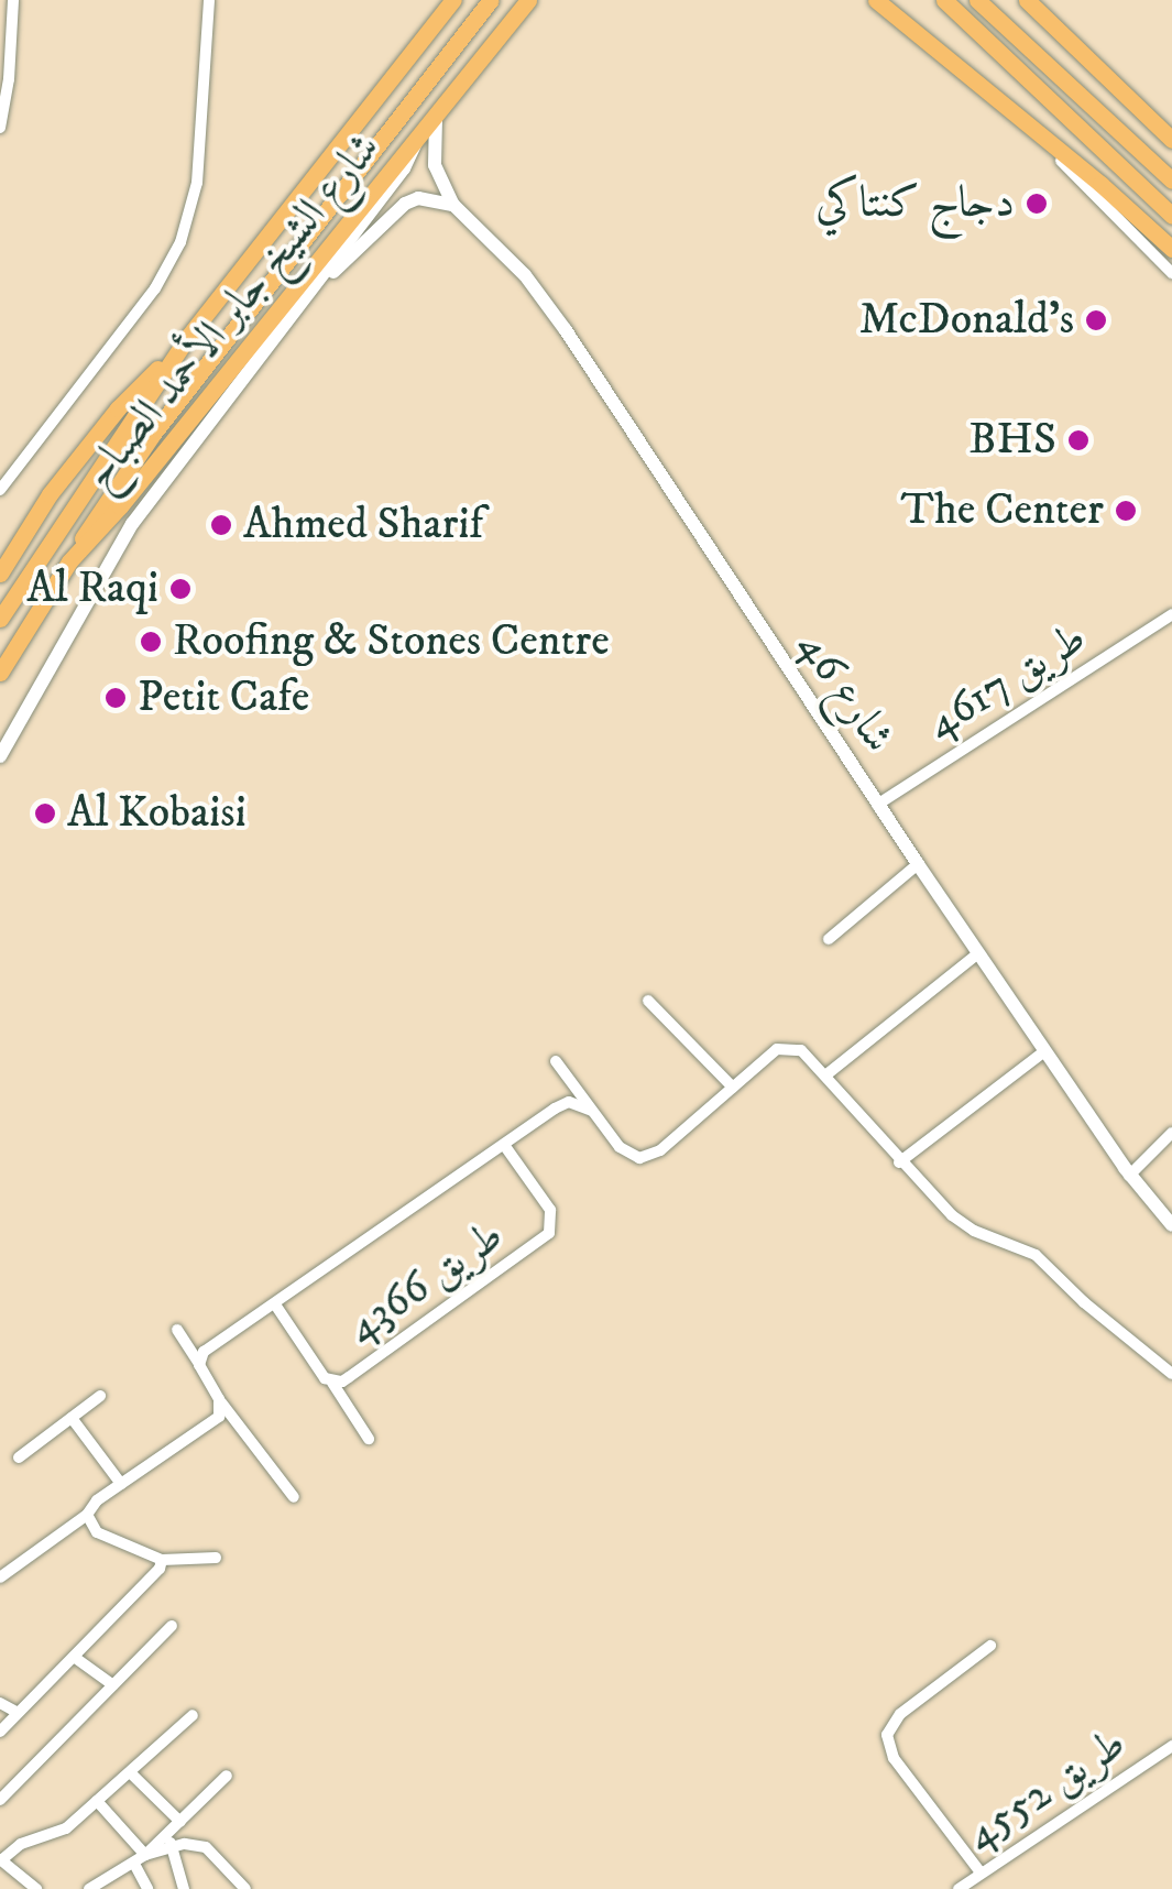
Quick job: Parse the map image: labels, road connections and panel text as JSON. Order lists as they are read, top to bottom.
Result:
{
  "streets": {
    "main road": ["شارع الشيخ جابر الأحمد الصباح"],
    "street": [
      "طريق 4617",
      "شارع 46",
      "طريق 4366",
      "طريق 4552"
    ]
  },
  "crossings": [
    ["شارع الشيخ جابر الأحمد الصباح", "شارع 46"],
    ["طريق 4617", "شارع 46"]
  ],
  "places": [
    "دجاج كنتاكي",
    "McDonald's",
    "BHS",
    "The Center",
    "Ahmed Sharif",
    "Al Raqi",
    "Roofing & Stones Centre",
    "Petit Cafe",
    "Al Kobaisi"
  ]
}
